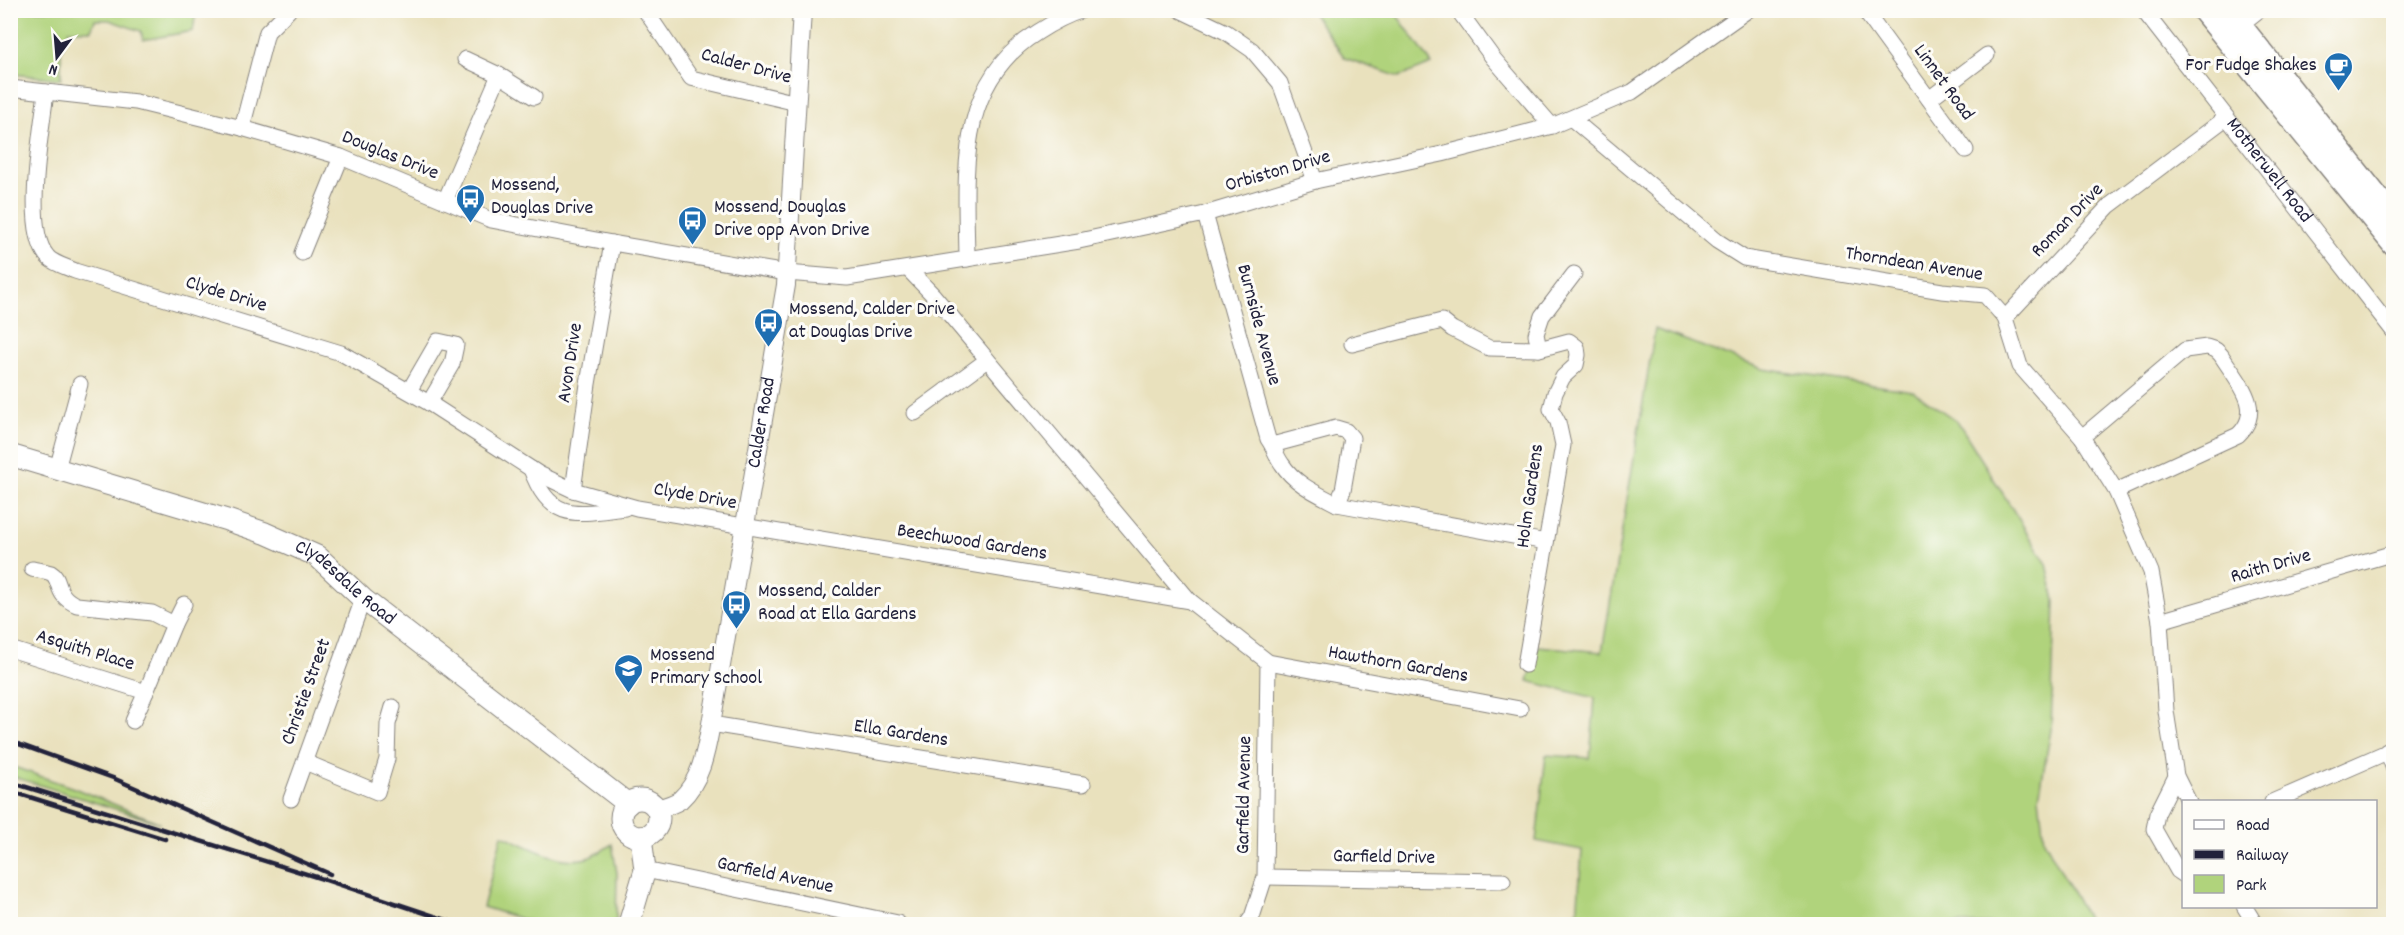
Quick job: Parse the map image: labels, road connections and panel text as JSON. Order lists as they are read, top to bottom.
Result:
{
  "streets": {
    "main road": ["Clydesdale Road"],
    "street": [
      "Calder Drive",
      "Linnet Road",
      "Douglas Drive",
      "Motherwell Road",
      "Orbiston Drive",
      "Roman Drive",
      "Thorndean Avenue",
      "Clyde Drive",
      "Burnside Avenue",
      "Avon Drive",
      "Calder Road",
      "Holm Gardens",
      "Beechwood Gardens",
      "Raith Drive",
      "Asquith Place",
      "Hawthorn Gardens",
      "Christie Street",
      "Ella Gardens",
      "Garfield Avenue",
      "Garfield Drive"
    ]
  },
  "crossings": [
    ["Calder Drive", "Calder Road"],
    ["Douglas Drive", "Orbiston Drive"],
    ["Douglas Drive", "Clyde Drive"],
    ["Douglas Drive", "Avon Drive"],
    ["Douglas Drive", "Calder Road"],
    ["Motherwell Road", "Roman Drive"],
    ["Orbiston Drive", "Thorndean Avenue"],
    ["Orbiston Drive", "Burnside Avenue"],
    ["Orbiston Drive", "Calder Road"],
    ["Orbiston Drive", "Beechwood Gardens"],
    ["Roman Drive", "Thorndean Avenue"],
    ["Thorndean Avenue", "Raith Drive"],
    ["Clyde Drive", "Avon Drive"],
    ["Clyde Drive", "Calder Road"],
    ["Clyde Drive", "Beechwood Gardens"],
    ["Burnside Avenue", "Holm Gardens"],
    ["Calder Road", "Beechwood Gardens"],
    ["Calder Road", "Clydesdale Road"],
    ["Calder Road", "Ella Gardens"],
    ["Beechwood Gardens", "Hawthorn Gardens"],
    ["Beechwood Gardens", "Garfield Avenue"],
    ["Clydesdale Road", "Christie Street"],
    ["Hawthorn Gardens", "Garfield Avenue"],
    ["Garfield Avenue", "Garfield Drive"]
  ],
  "places": {
    "cafe": ["For Fudge Shakes"],
    "bus stop": [
      "Mossend, Douglas Drive",
      "Mossend, Douglas Drive opp Avon Drive",
      "Mossend, Calder Drive at Douglas Drive",
      "Mossend, Calder Road at Ella Gardens"
    ],
    "school or university": ["Mossend Primary School"]
  },
  "legend": ["Road", "Railway", "Park"],
  "north": "bottom"
}
